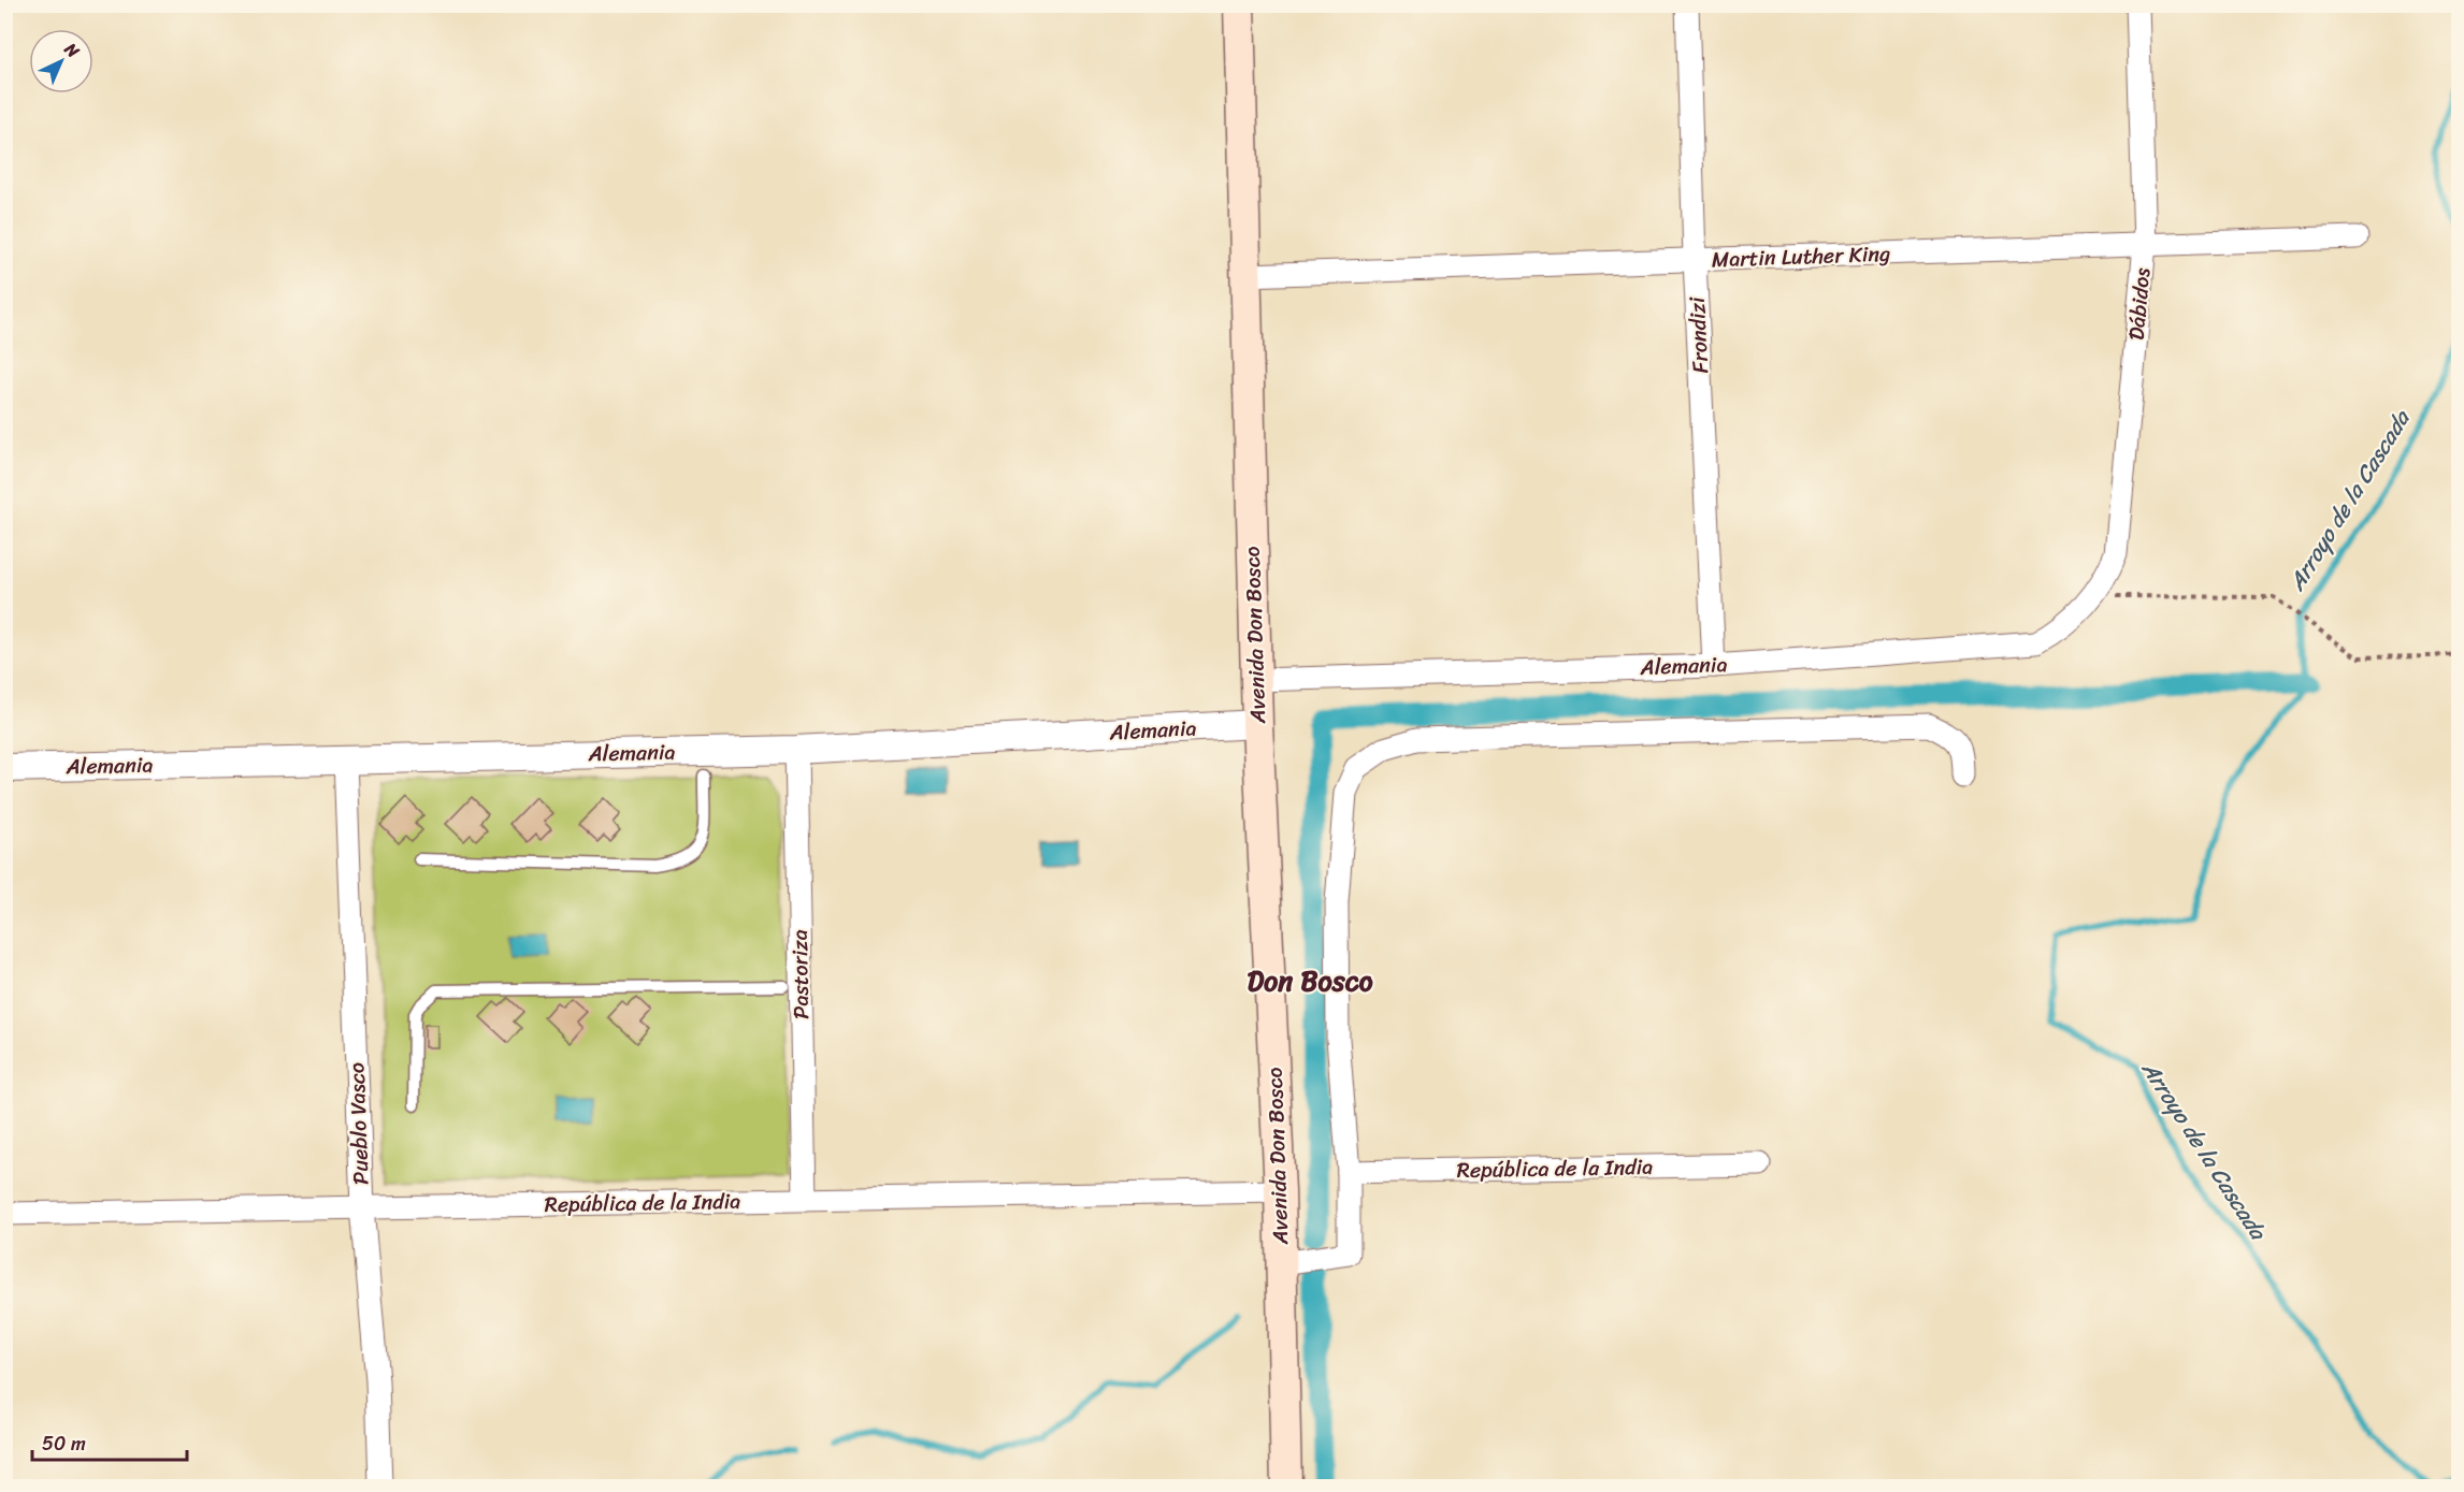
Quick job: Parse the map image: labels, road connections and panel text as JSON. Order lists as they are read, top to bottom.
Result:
{
  "streets": {
    "main road": ["Avenida Don Bosco"],
    "street": [
      "Martin Luther King",
      "Dábidos",
      "Frondizi",
      "Alemania",
      "Pastoriza",
      "Pueblo Vasco",
      "República de la India"
    ]
  },
  "crossings": [
    ["Martin Luther King", "Dábidos"],
    ["Martin Luther King", "Frondizi"],
    ["Martin Luther King", "Avenida Don Bosco"],
    ["Dábidos", "Alemania"],
    ["Frondizi", "Alemania"],
    ["Avenida Don Bosco", "Alemania"],
    ["Avenida Don Bosco", "República de la India"],
    ["Alemania", "Pastoriza"],
    ["Alemania", "Pueblo Vasco"],
    ["Pastoriza", "República de la India"],
    ["Pueblo Vasco", "República de la India"]
  ],
  "districts": ["Don Bosco"],
  "water": ["Arroyo de la Cascada"],
  "scale_bar": "50 m",
  "north": "top right"
}
